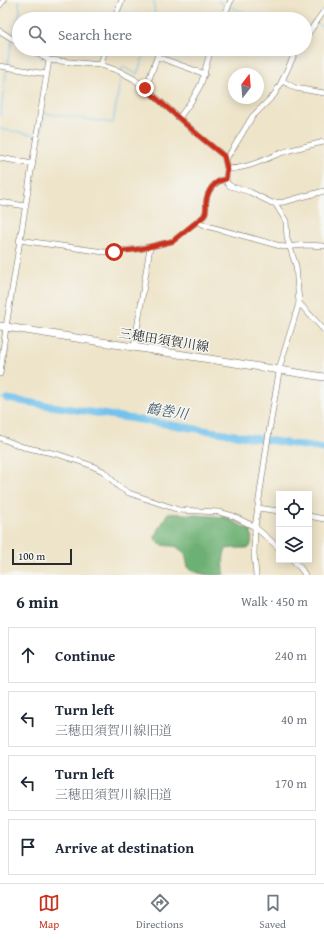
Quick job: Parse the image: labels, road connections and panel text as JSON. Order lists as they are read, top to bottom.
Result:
{
  "streets": {
    "main road": ["三穂田須賀川線"]
  },
  "water": ["鶴巻川"],
  "scale_bar": "100 m",
  "north": "top",
  "page": {
    "search": "Search here",
    "scale": "100 m",
    "heading": ["6 min", "Walk · 450 m"],
    "list": [
      ["Continue", "240 m"],
      ["Turn left", "三穂田須賀川線旧道", "40 m"],
      ["Turn left", "三穂田須賀川線旧道", "170 m"],
      "Arrive at destination"
    ],
    "nav": ["Map", "Directions", "Saved"]
  }
}
